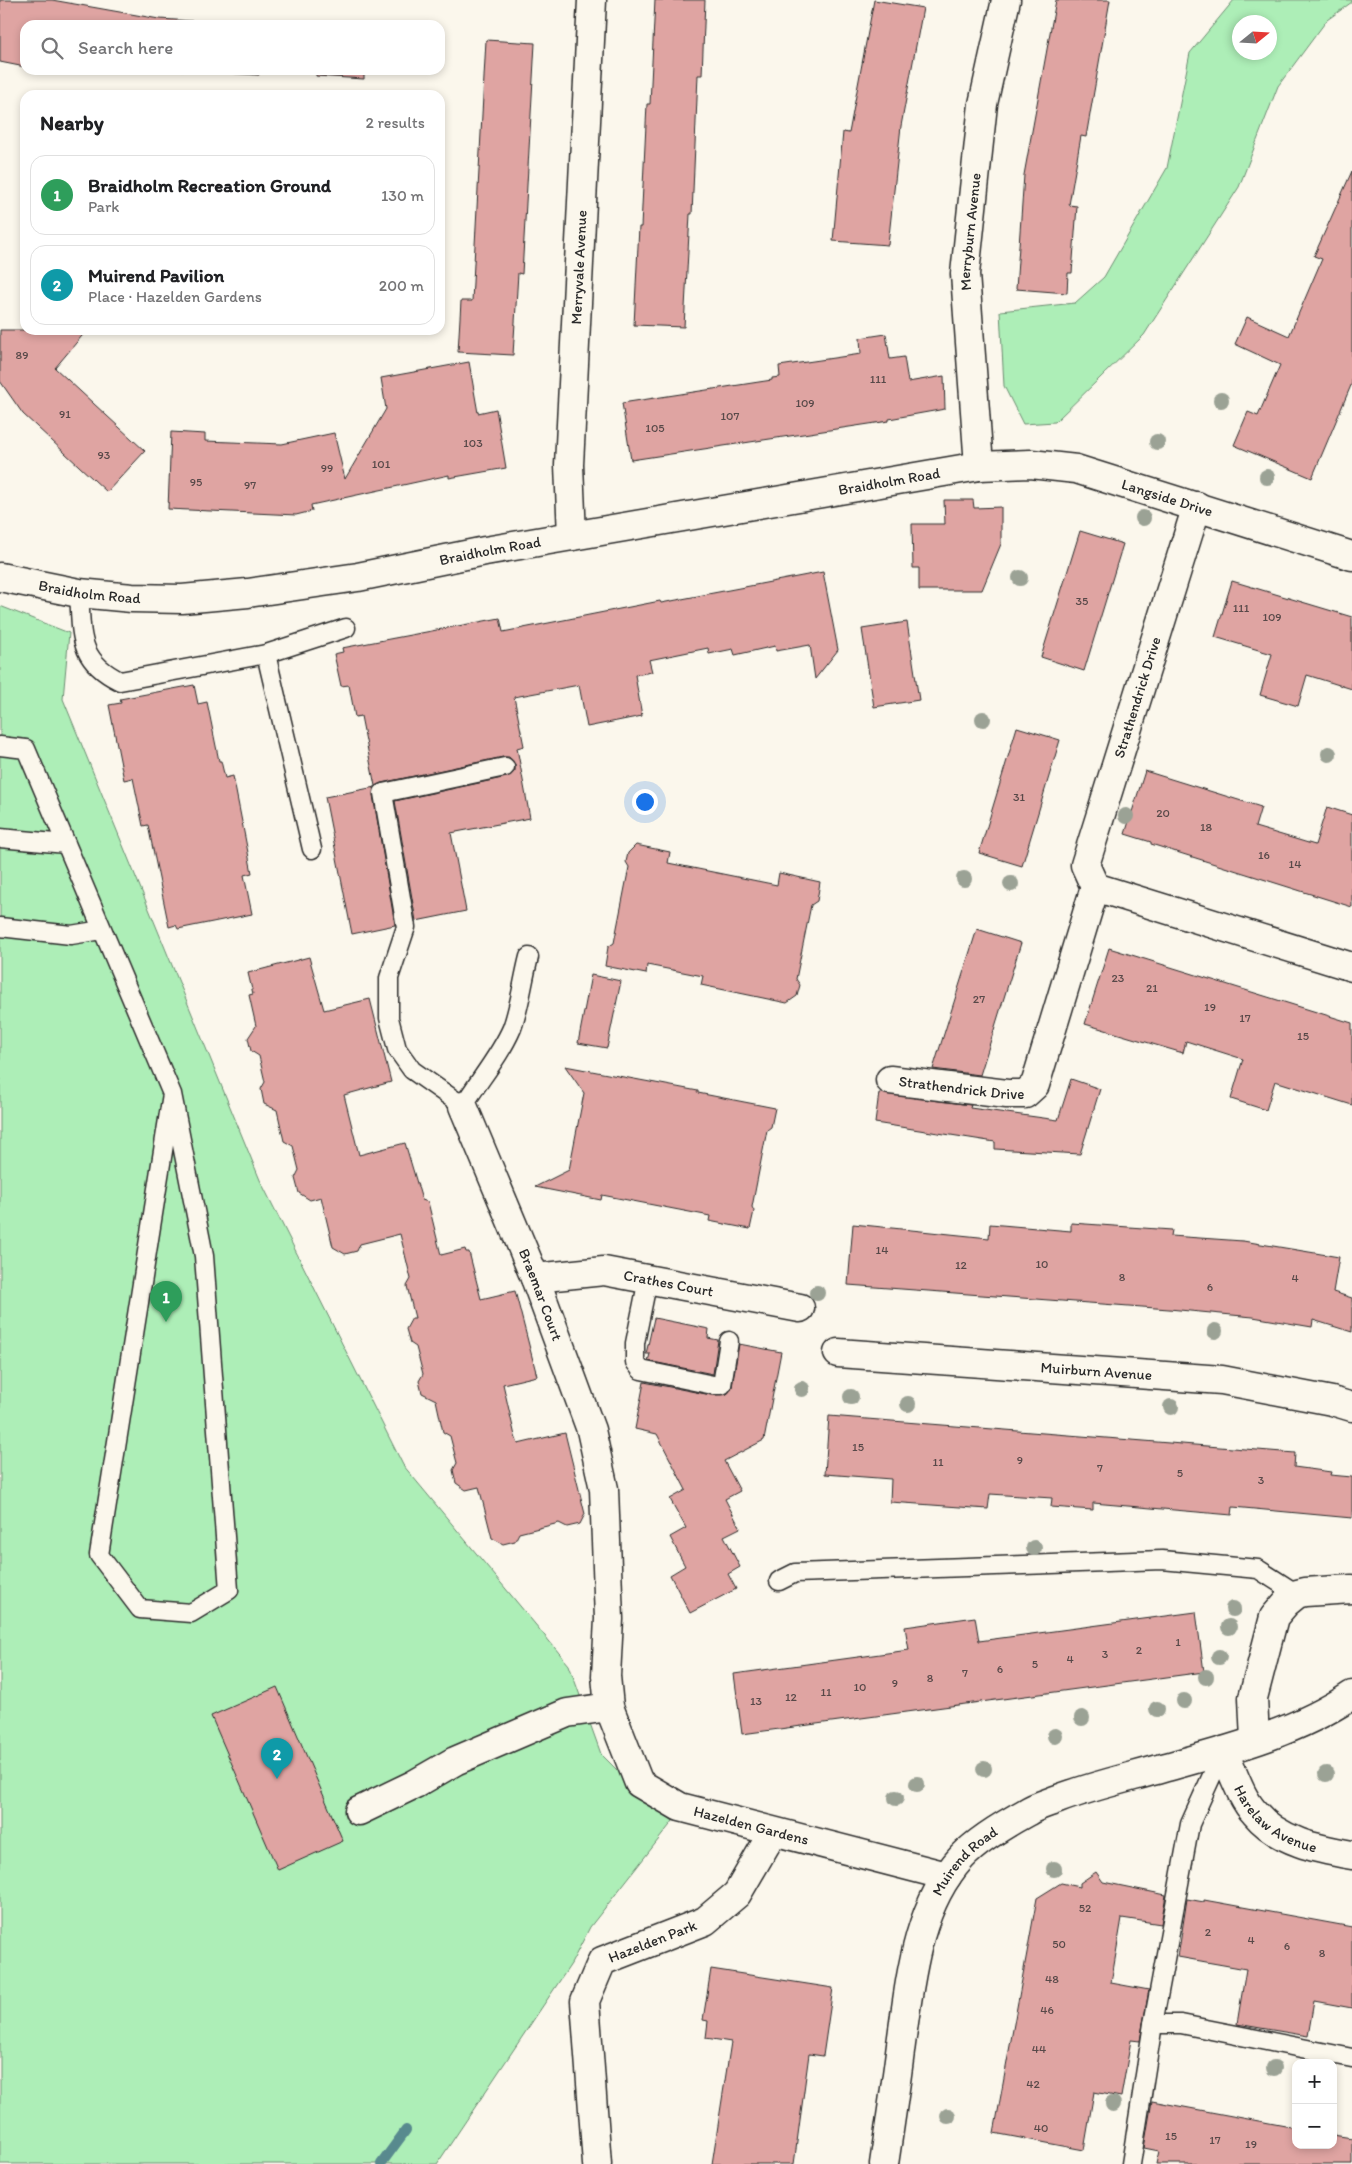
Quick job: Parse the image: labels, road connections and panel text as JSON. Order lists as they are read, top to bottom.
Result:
{
  "streets": {
    "street": [
      "Merryburn Avenue",
      "Merryvale Avenue",
      "Braidholm Road",
      "Langside Drive",
      "Strathendrick Drive",
      "Crathes Court",
      "Braemar Court",
      "Muirburn Avenue",
      "Harelaw Avenue",
      "Hazelden Gardens",
      "Muirend Road",
      "Hazelden Park"
    ]
  },
  "crossings": [
    ["Merryburn Avenue", "Braidholm Road"],
    ["Merryburn Avenue", "Langside Drive"],
    ["Merryvale Avenue", "Braidholm Road"],
    ["Braidholm Road", "Langside Drive"],
    ["Langside Drive", "Strathendrick Drive"],
    ["Crathes Court", "Braemar Court"],
    ["Braemar Court", "Hazelden Gardens"],
    ["Harelaw Avenue", "Muirend Road"],
    ["Hazelden Gardens", "Muirend Road"],
    ["Hazelden Gardens", "Hazelden Park"]
  ],
  "house_numbers": [
    "89",
    "111",
    "109",
    "91",
    "107",
    "105",
    "103",
    "93",
    "101",
    "99",
    "95",
    "97",
    "35",
    "111",
    "109",
    "31",
    "20",
    "18",
    "16",
    "14",
    "23",
    "21",
    "27",
    "19",
    "17",
    "15",
    "14",
    "10",
    "12",
    "8",
    "4",
    "6",
    "15",
    "9",
    "11",
    "7",
    "5",
    "3",
    "1",
    "2",
    "3",
    "4",
    "5",
    "6",
    "7",
    "8",
    "9",
    "10",
    "11",
    "12",
    "13",
    "52",
    "2",
    "4",
    "50",
    "6",
    "8",
    "48",
    "46",
    "44",
    "42",
    "40",
    "15",
    "17",
    "19"
  ],
  "north": "right",
  "page": {
    "search": "Search here",
    "heading": ["Nearby", "2 results"],
    "list": [
      {
        "mark": "1",
        "name": "Braidholm Recreation Ground",
        "note": "Park",
        "value": "130 m"
      },
      {
        "mark": "2",
        "name": "Muirend Pavilion",
        "note": "Place · Hazelden Gardens",
        "value": "200 m"
      }
    ],
    "pins": ["1", "2"],
    "map_buttons": ["+", "−"]
  }
}
